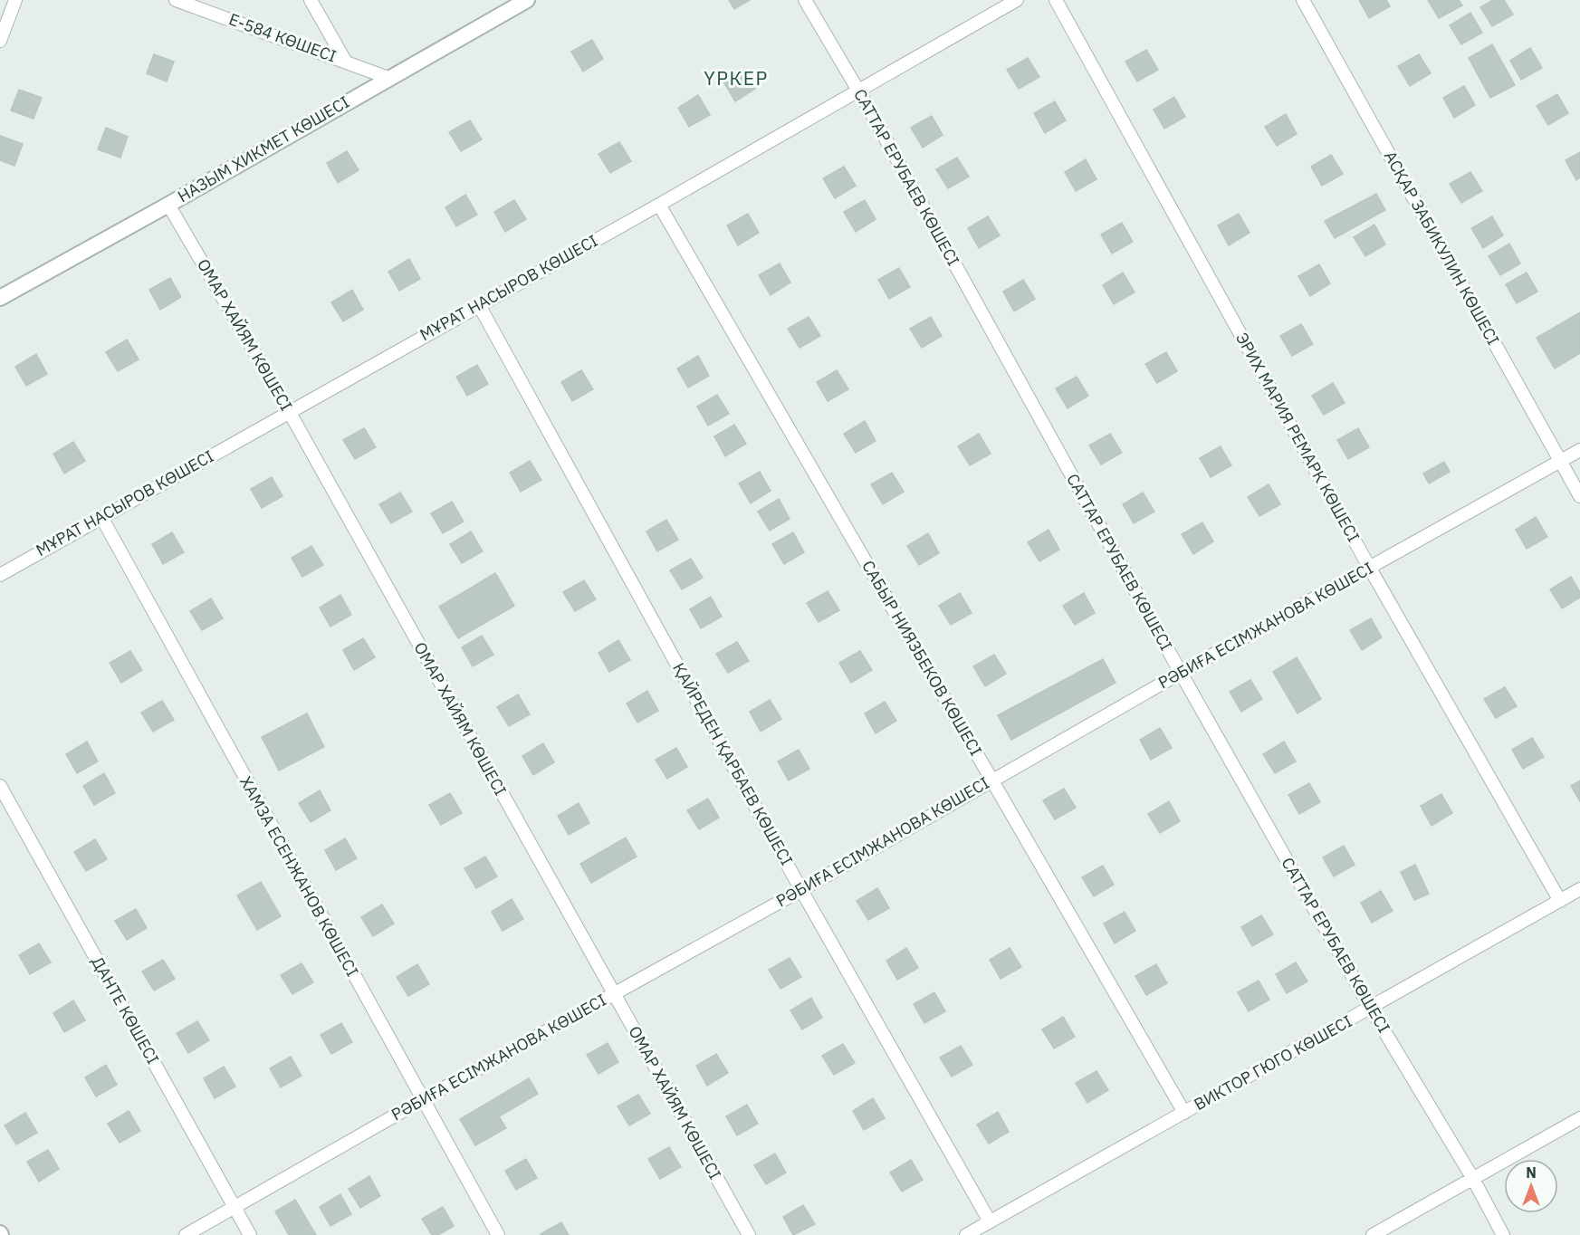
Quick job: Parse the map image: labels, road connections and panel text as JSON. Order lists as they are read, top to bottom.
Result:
{
  "streets": {
    "street": [
      "Е-584 КӨШЕСІ",
      "НАЗЫМ ХИКМЕТ КӨШЕСІ",
      "САТТАР ЕРУБАЕВ КӨШЕСІ",
      "АСҚАР ЗАБИКУЛИН КӨШЕСІ",
      "МҰРАТ НАСЫРОВ КӨШЕСІ",
      "ОМАР ХАЙЯМ КӨШЕСІ",
      "ЭРИХ МАРИЯ РЕМАРК КӨШЕСІ",
      "РӘБИҒА ЕСІМЖАНОВА КӨШЕСІ",
      "САБЫР НИЯЗБЕКОВ КӨШЕСІ",
      "ҚАЙРЕДЕН ҚАРБАЕВ КӨШЕСІ",
      "ХАМЗА ЕСЕНЖАНОВ КӨШЕСІ",
      "ДАНТЕ КӨШЕСІ",
      "ВИКТОР ГЮГО КӨШЕСІ"
    ]
  },
  "crossings": [
    ["Е-584 КӨШЕСІ", "НАЗЫМ ХИКМЕТ КӨШЕСІ"],
    ["НАЗЫМ ХИКМЕТ КӨШЕСІ", "ОМАР ХАЙЯМ КӨШЕСІ"],
    ["САТТАР ЕРУБАЕВ КӨШЕСІ", "МҰРАТ НАСЫРОВ КӨШЕСІ"],
    ["САТТАР ЕРУБАЕВ КӨШЕСІ", "РӘБИҒА ЕСІМЖАНОВА КӨШЕСІ"],
    ["САТТАР ЕРУБАЕВ КӨШЕСІ", "ВИКТОР ГЮГО КӨШЕСІ"],
    ["АСҚАР ЗАБИКУЛИН КӨШЕСІ", "РӘБИҒА ЕСІМЖАНОВА КӨШЕСІ"],
    ["МҰРАТ НАСЫРОВ КӨШЕСІ", "ОМАР ХАЙЯМ КӨШЕСІ"],
    ["МҰРАТ НАСЫРОВ КӨШЕСІ", "САБЫР НИЯЗБЕКОВ КӨШЕСІ"],
    ["МҰРАТ НАСЫРОВ КӨШЕСІ", "ҚАЙРЕДЕН ҚАРБАЕВ КӨШЕСІ"],
    ["МҰРАТ НАСЫРОВ КӨШЕСІ", "ХАМЗА ЕСЕНЖАНОВ КӨШЕСІ"],
    ["ОМАР ХАЙЯМ КӨШЕСІ", "РӘБИҒА ЕСІМЖАНОВА КӨШЕСІ"],
    ["ЭРИХ МАРИЯ РЕМАРК КӨШЕСІ", "РӘБИҒА ЕСІМЖАНОВА КӨШЕСІ"],
    ["ЭРИХ МАРИЯ РЕМАРК КӨШЕСІ", "ВИКТОР ГЮГО КӨШЕСІ"],
    ["РӘБИҒА ЕСІМЖАНОВА КӨШЕСІ", "САБЫР НИЯЗБЕКОВ КӨШЕСІ"],
    ["РӘБИҒА ЕСІМЖАНОВА КӨШЕСІ", "ҚАЙРЕДЕН ҚАРБАЕВ КӨШЕСІ"],
    ["РӘБИҒА ЕСІМЖАНОВА КӨШЕСІ", "ХАМЗА ЕСЕНЖАНОВ КӨШЕСІ"],
    ["РӘБИҒА ЕСІМЖАНОВА КӨШЕСІ", "ДАНТЕ КӨШЕСІ"],
    ["САБЫР НИЯЗБЕКОВ КӨШЕСІ", "ВИКТОР ГЮГО КӨШЕСІ"],
    ["ҚАЙРЕДЕН ҚАРБАЕВ КӨШЕСІ", "ВИКТОР ГЮГО КӨШЕСІ"]
  ],
  "districts": ["ҮРКЕР"],
  "north": "top"
}
